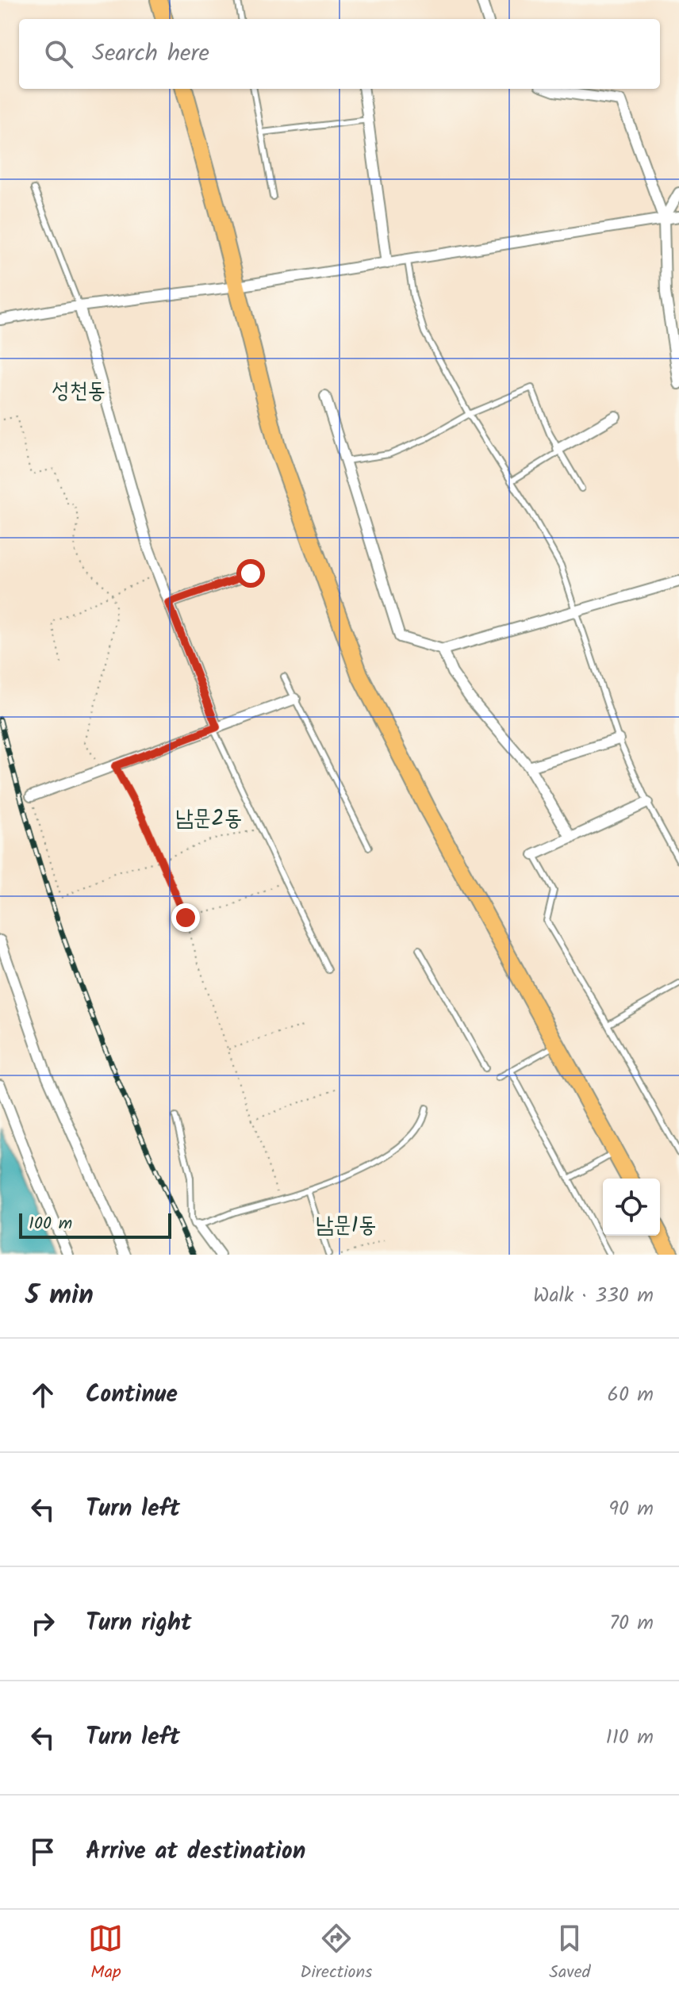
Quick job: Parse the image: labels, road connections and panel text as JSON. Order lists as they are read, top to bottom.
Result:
{
  "districts": ["성천동", "남문2동", "남문1동"],
  "scale_bar": "100 m",
  "page": {
    "search": "Search here",
    "scale": "100 m",
    "heading": ["5 min", "Walk · 330 m"],
    "list": [
      ["Continue", "60 m"],
      ["Turn left", "90 m"],
      ["Turn right", "70 m"],
      ["Turn left", "110 m"],
      "Arrive at destination"
    ],
    "nav": ["Map", "Directions", "Saved"]
  }
}
